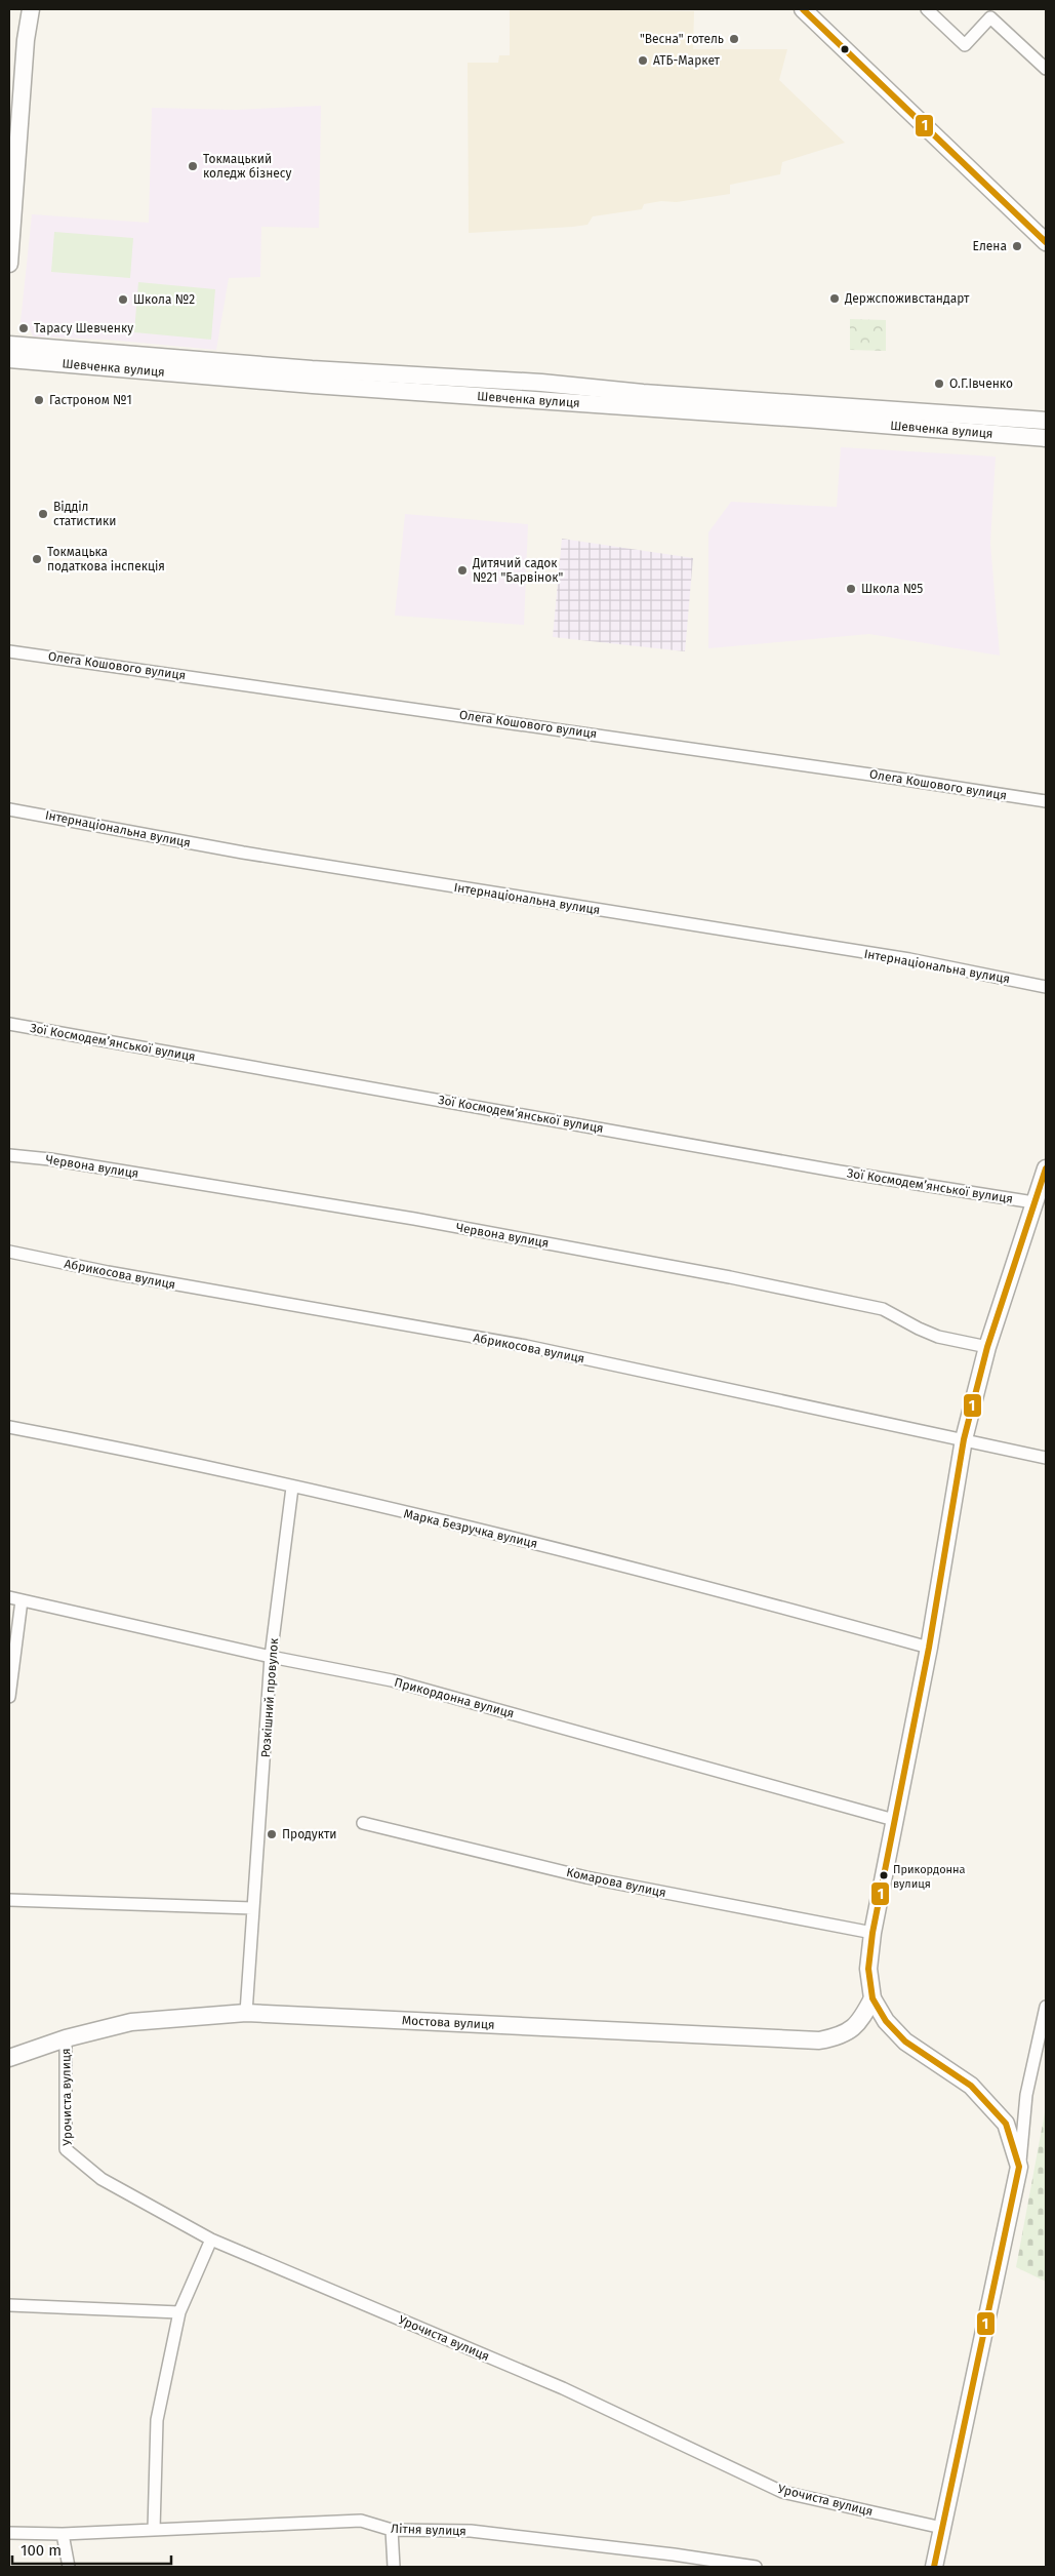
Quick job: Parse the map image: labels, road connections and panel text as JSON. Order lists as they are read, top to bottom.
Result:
{
  "streets": {
    "street": [
      "Шевченка вулиця",
      "Олега Кошового вулиця",
      "Інтернаціональна вулиця",
      "Зої Космодем’янської вулиця",
      "Червона вулиця",
      "Абрикосова вулиця",
      "Марка Безручка вулиця",
      "Розкішний провулок",
      "Прикордонна вулиця",
      "Комарова вулиця",
      "Мостова вулиця",
      "Урочиста вулиця",
      "Літня вулиця"
    ]
  },
  "crossings": [
    ["Марка Безручка вулиця", "Розкішний провулок"],
    ["Розкішний провулок", "Прикордонна вулиця"],
    ["Розкішний провулок", "Мостова вулиця"],
    ["Мостова вулиця", "Урочиста вулиця"]
  ],
  "places": [
    "\"Весна\" готель",
    "АТБ-Маркет",
    "Токмацький коледж бізнесу",
    "Елена",
    "Держспоживстандарт",
    "Школа №2",
    "Тарасу Шевченку",
    "О.Г.Івченко",
    "Гастроном №1",
    "Відділ статистики",
    "Токмацька податкова інспекція",
    "Дитячий садок №21 \"Барвінок\"",
    "Школа №5",
    "Продукти",
    "Прикордонна вулиця"
  ],
  "lines": ["transit line 1"],
  "scale_bar": "100 m"
}
